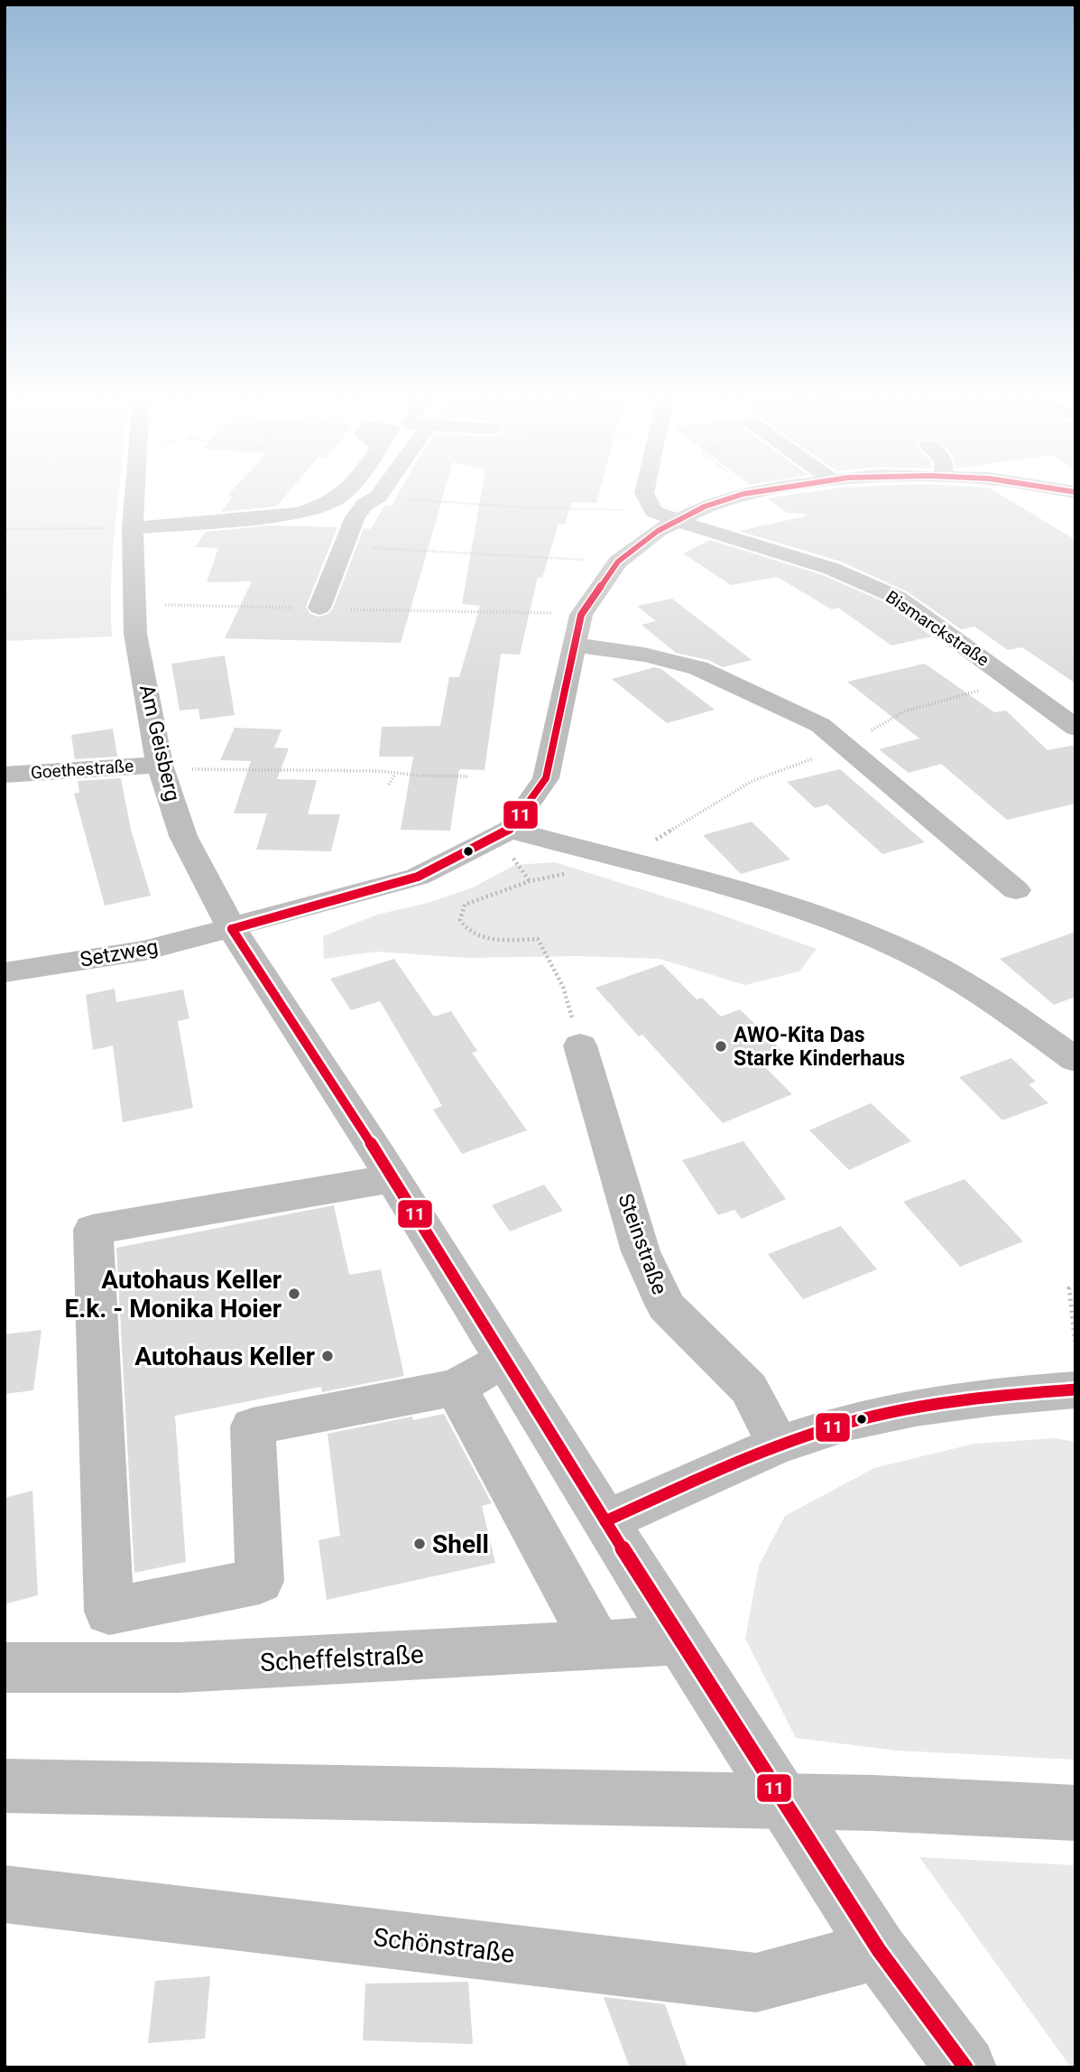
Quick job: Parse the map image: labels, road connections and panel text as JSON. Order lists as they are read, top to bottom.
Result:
{
  "streets": {
    "street": [
      "Bismarckstraße",
      "Am Geisberg",
      "Goethestraße",
      "Setzweg",
      "Steinstraße",
      "Scheffelstraße",
      "Schönstraße"
    ]
  },
  "crossings": [
    ["Am Geisberg", "Goethestraße"],
    ["Am Geisberg", "Setzweg"],
    ["Am Geisberg", "Scheffelstraße"],
    ["Am Geisberg", "Schönstraße"]
  ],
  "places": [
    "AWO-Kita Das Starke Kinderhaus",
    "Autohaus Keller E.k. - Monika Hoier",
    "Autohaus Keller",
    "Shell"
  ],
  "lines": ["transit line 11"]
}
